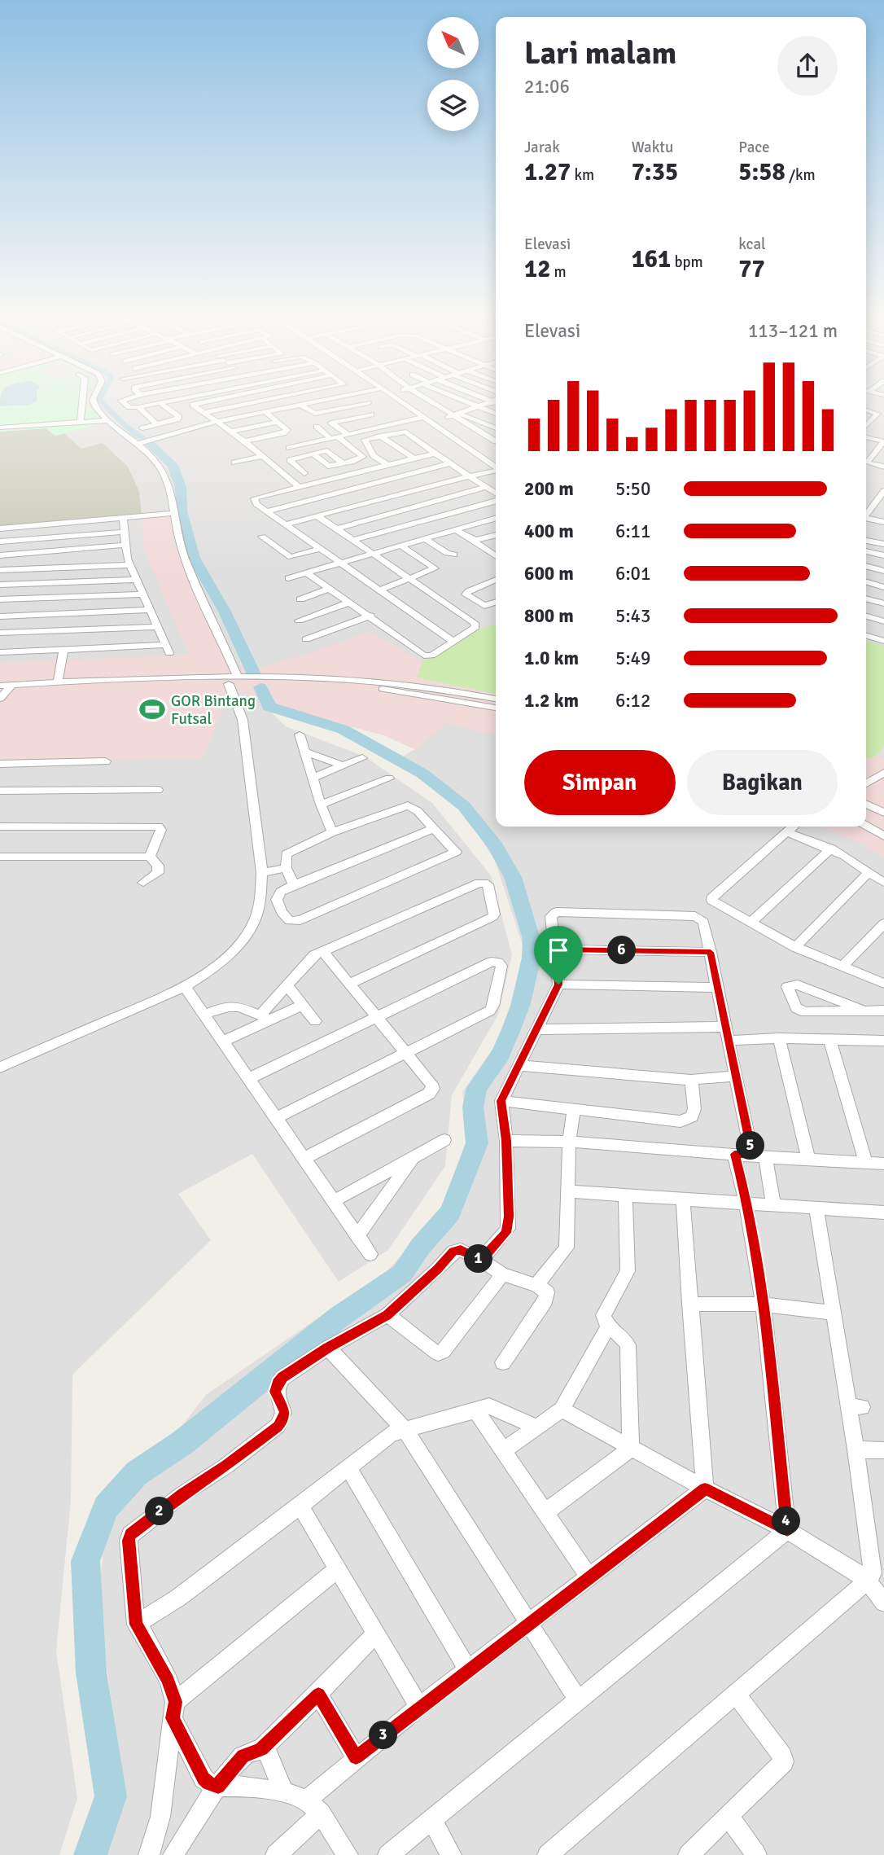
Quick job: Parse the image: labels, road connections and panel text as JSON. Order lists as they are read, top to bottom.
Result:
{
  "places": {
    "sports": ["GOR Bintang Futsal"]
  },
  "north": "top left",
  "page": {
    "heading": ["Lari malam", "21:06"],
    "stats": [
      ["Jarak", "1.27 km"],
      ["Waktu", "7:35"],
      ["Pace", "5:58 /km"],
      ["Elevasi", "12 m"],
      ["161 bpm"],
      ["kcal", "77"]
    ],
    "chart": ["Elevasi", "113–121 m"],
    "list": [
      {
        "name": "200 m",
        "note": "5:50"
      },
      {
        "name": "400 m",
        "note": "6:11"
      },
      {
        "name": "600 m",
        "note": "6:01"
      },
      {
        "name": "800 m",
        "note": "5:43"
      },
      {
        "name": "1.0 km",
        "note": "5:49"
      },
      {
        "name": "1.2 km",
        "note": "6:12"
      }
    ],
    "buttons": ["Simpan", "Bagikan"],
    "pins": [
      "6",
      "5",
      "1",
      "2",
      "4",
      "3"
    ]
  }
}
